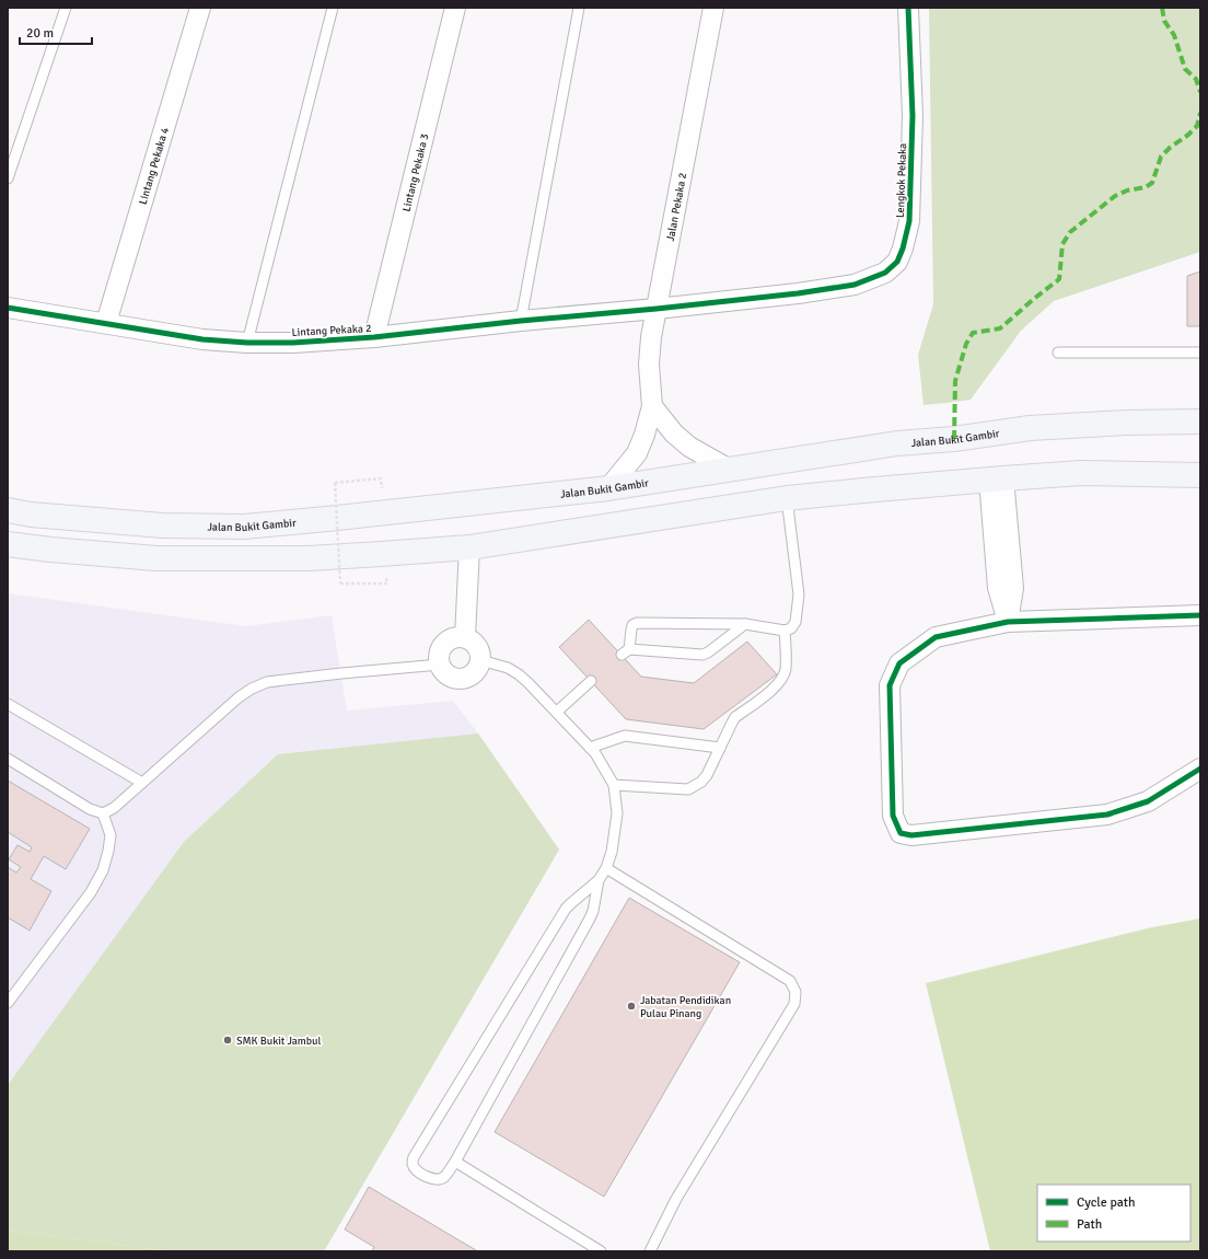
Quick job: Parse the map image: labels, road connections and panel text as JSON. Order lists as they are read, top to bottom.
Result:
{
  "streets": {
    "main road": ["Jalan Bukit Gambir"],
    "street": [
      "Lintang Pekaka 4",
      "Lintang Pekaka 3",
      "Lengkok Pekaka",
      "Jalan Pekaka 2",
      "Lintang Pekaka 2"
    ]
  },
  "crossings": [
    ["Lintang Pekaka 4", "Lintang Pekaka 2"],
    ["Lintang Pekaka 3", "Lintang Pekaka 2"],
    ["Lengkok Pekaka", "Jalan Pekaka 2"],
    ["Lengkok Pekaka", "Lintang Pekaka 2"],
    ["Jalan Pekaka 2", "Lintang Pekaka 2"],
    ["Jalan Pekaka 2", "Jalan Bukit Gambir"]
  ],
  "places": ["Jabatan Pendidikan Pulau Pinang", "SMK Bukit Jambul"],
  "legend": ["Cycle path", "Path"],
  "scale_bar": "20 m"
}
